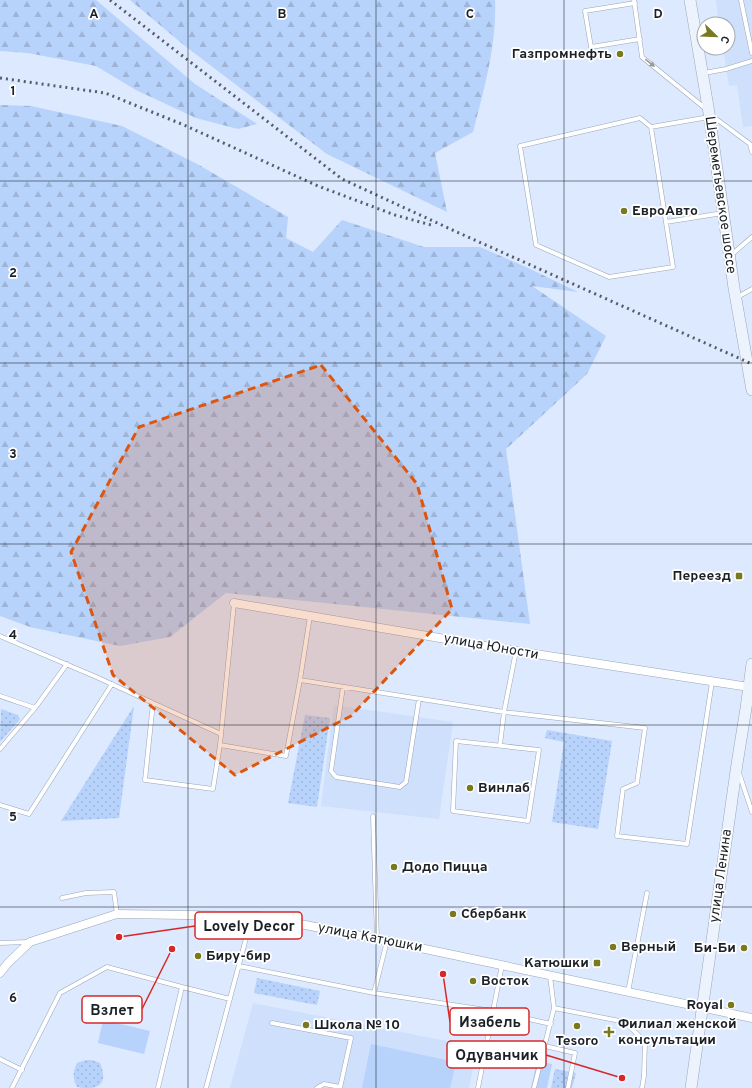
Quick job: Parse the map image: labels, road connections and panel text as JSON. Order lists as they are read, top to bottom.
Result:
{
  "streets": {
    "main road": ["Шереметьевское шоссе", "улица Ленина"],
    "street": ["улица Юности", "улица Катюшки"]
  },
  "crossings": [
    ["улица Юности", "улица Ленина"],
    ["улица Ленина", "улица Катюшки"]
  ],
  "places": {
    "other": [
      "Газпромнефть",
      "ЕвроАвто",
      "Винлаб",
      "Додо Пицца",
      "Сбербанк",
      "Lovely Decor",
      "Верный",
      "Би-Би",
      "Взлет",
      "Биру-бир",
      "Изабель",
      "Восток",
      "Royal",
      "Школа № 10",
      "Tesoro",
      "Одуванчик"
    ],
    "transit": ["Переезд", "Катюшки"],
    "health": ["Филиал женской консультации"]
  },
  "north": "bottom right",
  "grid": {
    "columns": [
      "A",
      "B",
      "C",
      "D"
    ],
    "rows": [
      "1",
      "2",
      "3",
      "4",
      "5",
      "6"
    ]
  }
}
